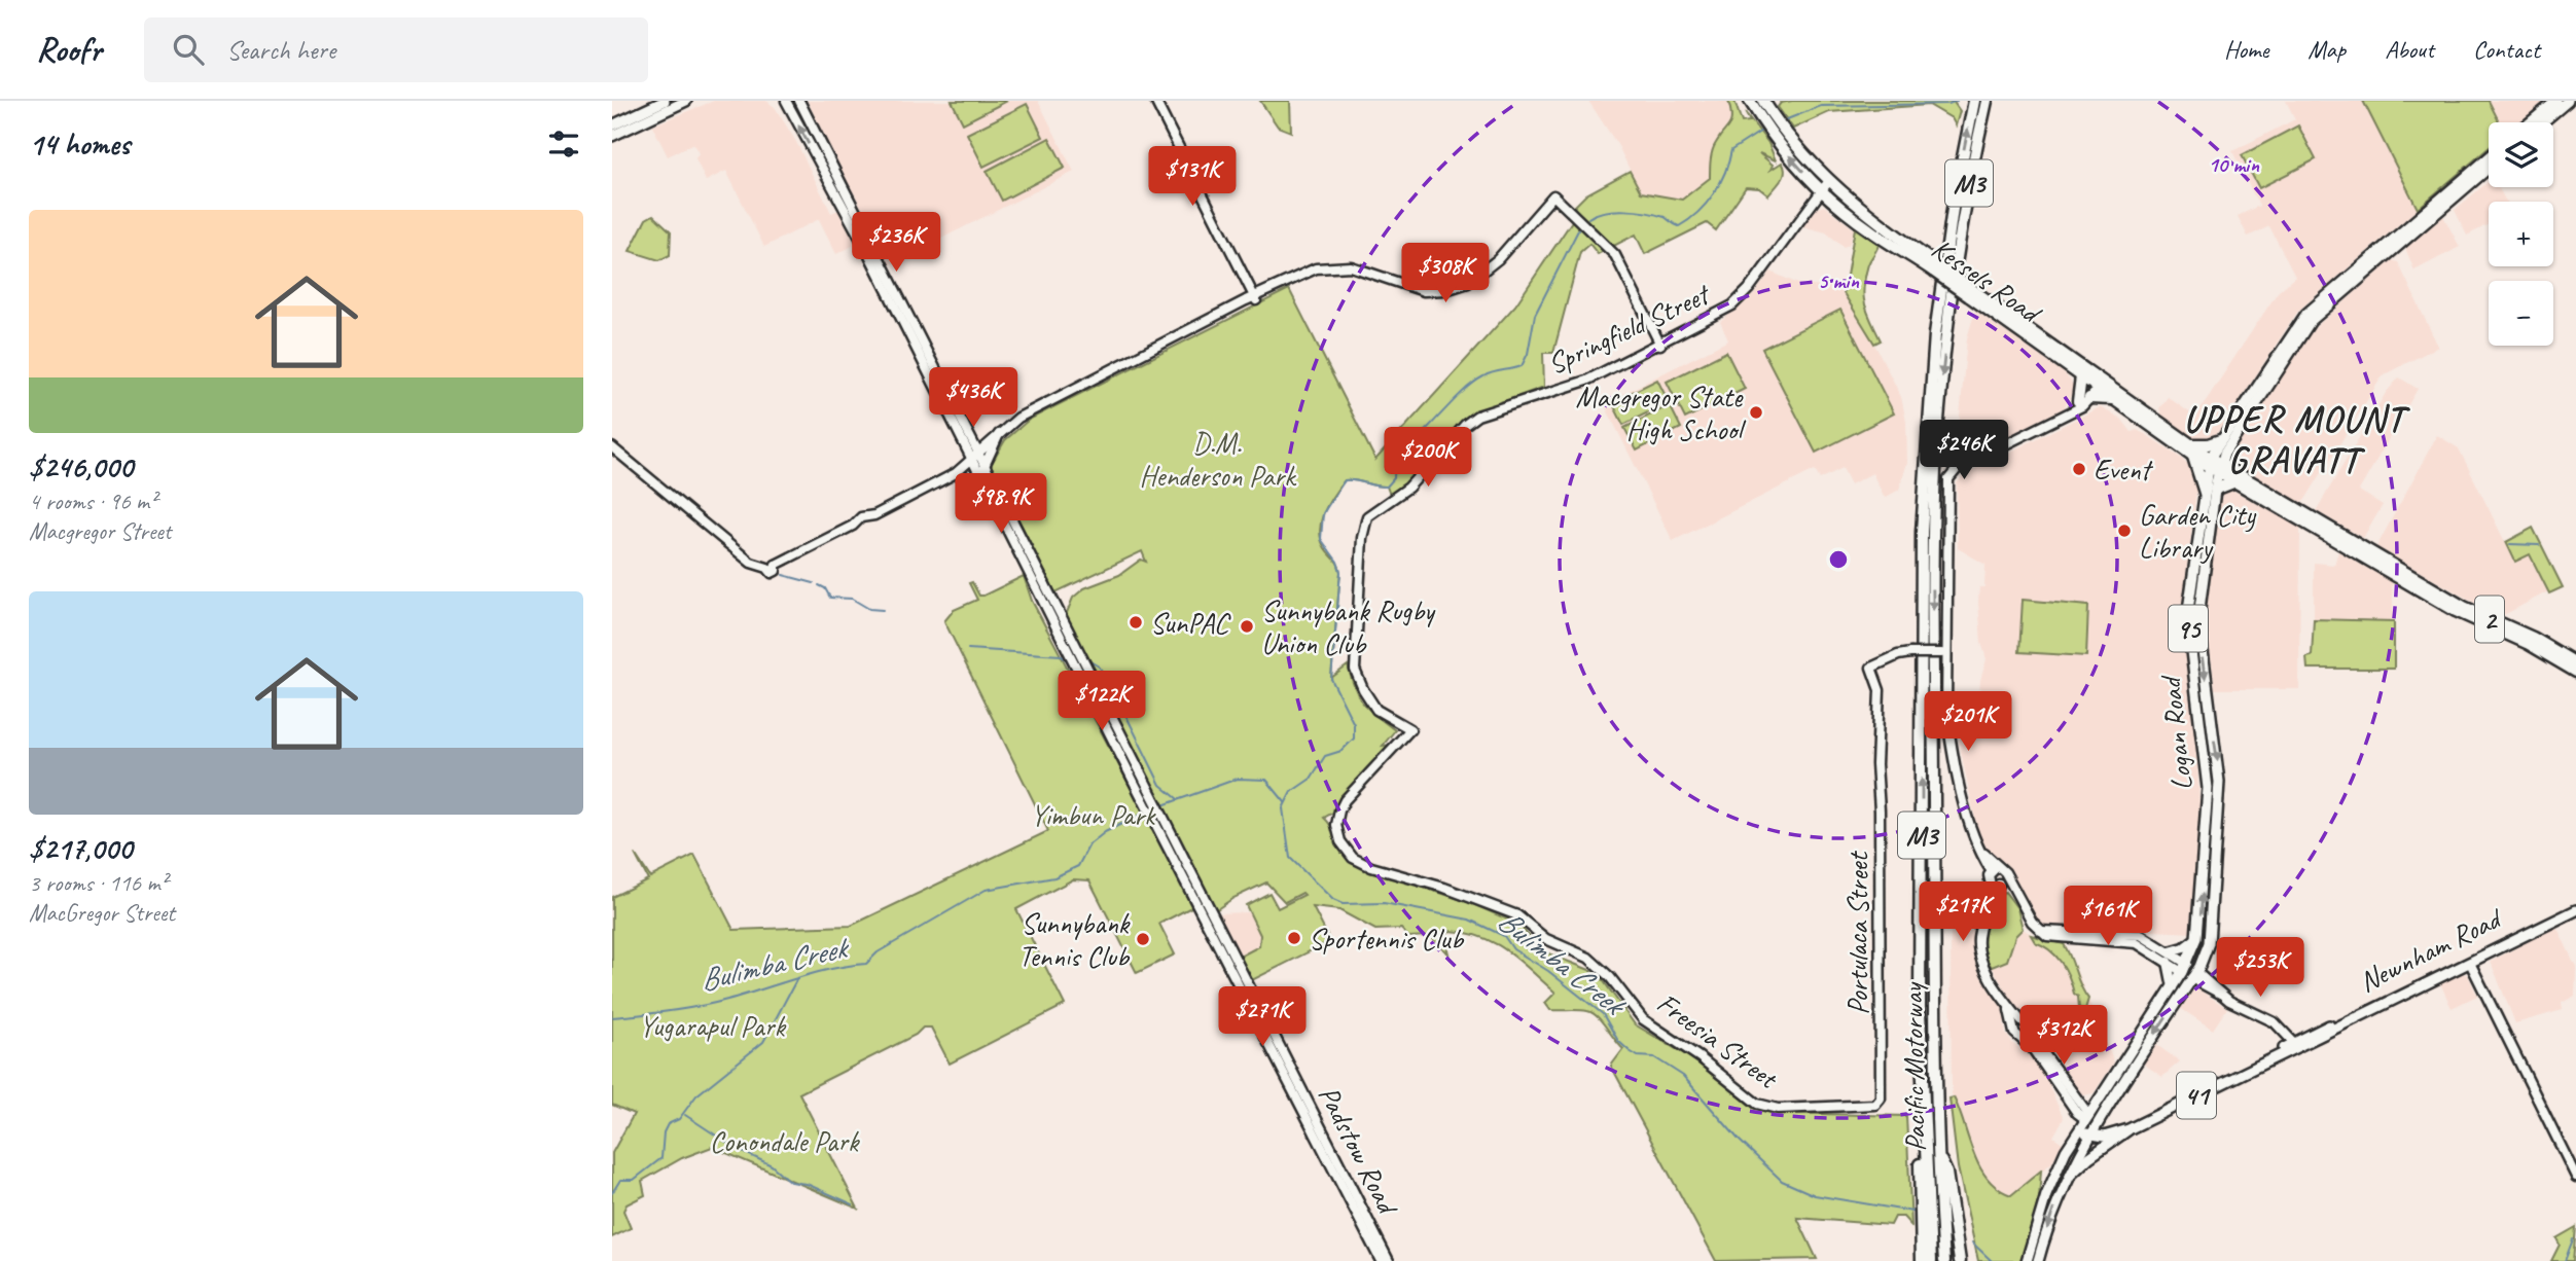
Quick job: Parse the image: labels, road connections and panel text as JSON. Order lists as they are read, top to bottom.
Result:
{
  "streets": {
    "highway": [
      "M3",
      "Kessels Road",
      "2",
      "Pacific Motorway"
    ],
    "main road": [
      "95",
      "Logan Road",
      "Newnham Road",
      "41"
    ],
    "street": [
      "Springfield Street",
      "Portulaca Street",
      "Freesia Street",
      "Padstow Road"
    ]
  },
  "crossings": [
    ["Kessels Road", "Springfield Street"],
    ["Kessels Road", "2"],
    ["Kessels Road", "Logan Road"],
    ["Springfield Street", "Freesia Street"],
    ["2", "Logan Road"],
    ["Logan Road", "Newnham Road"],
    ["Portulaca Street", "Freesia Street"]
  ],
  "districts": ["UPPER MOUNT GRAVATT"],
  "water": ["Bulimba Creek"],
  "parks": [
    "D.M. Henderson Park",
    "Yimbun Park",
    "Yugarapul Park",
    "Conondale Park"
  ],
  "places": [
    "Macgregor State High School",
    "Event",
    "Garden City Library",
    "SunPAC",
    "Sunnybank Rugby Union Club",
    "Sportennis Club",
    "Sunnybank Tennis Club"
  ],
  "page": {
    "header": "Roofr",
    "search": "Search here",
    "nav": [
      "Home",
      "Map",
      "About",
      "Contact"
    ],
    "heading": "14 homes",
    "map_buttons": ["+", "−"],
    "price": [
      "$131K",
      "$236K",
      "$308K",
      "$436K",
      "$246K",
      "$200K",
      "$98.9K",
      "$122K",
      "$201K",
      "$217K",
      "$161K",
      "$253K",
      "$271K",
      "$312K"
    ],
    "list": [
      {
        "name": "$246,000",
        "note": "4 rooms · 96 m² · Macgregor Street"
      },
      {
        "name": "$217,000",
        "note": "3 rooms · 116 m² · MacGregor Street"
      }
    ]
  },
  "rings": ["10 min", "5 min"]
}
